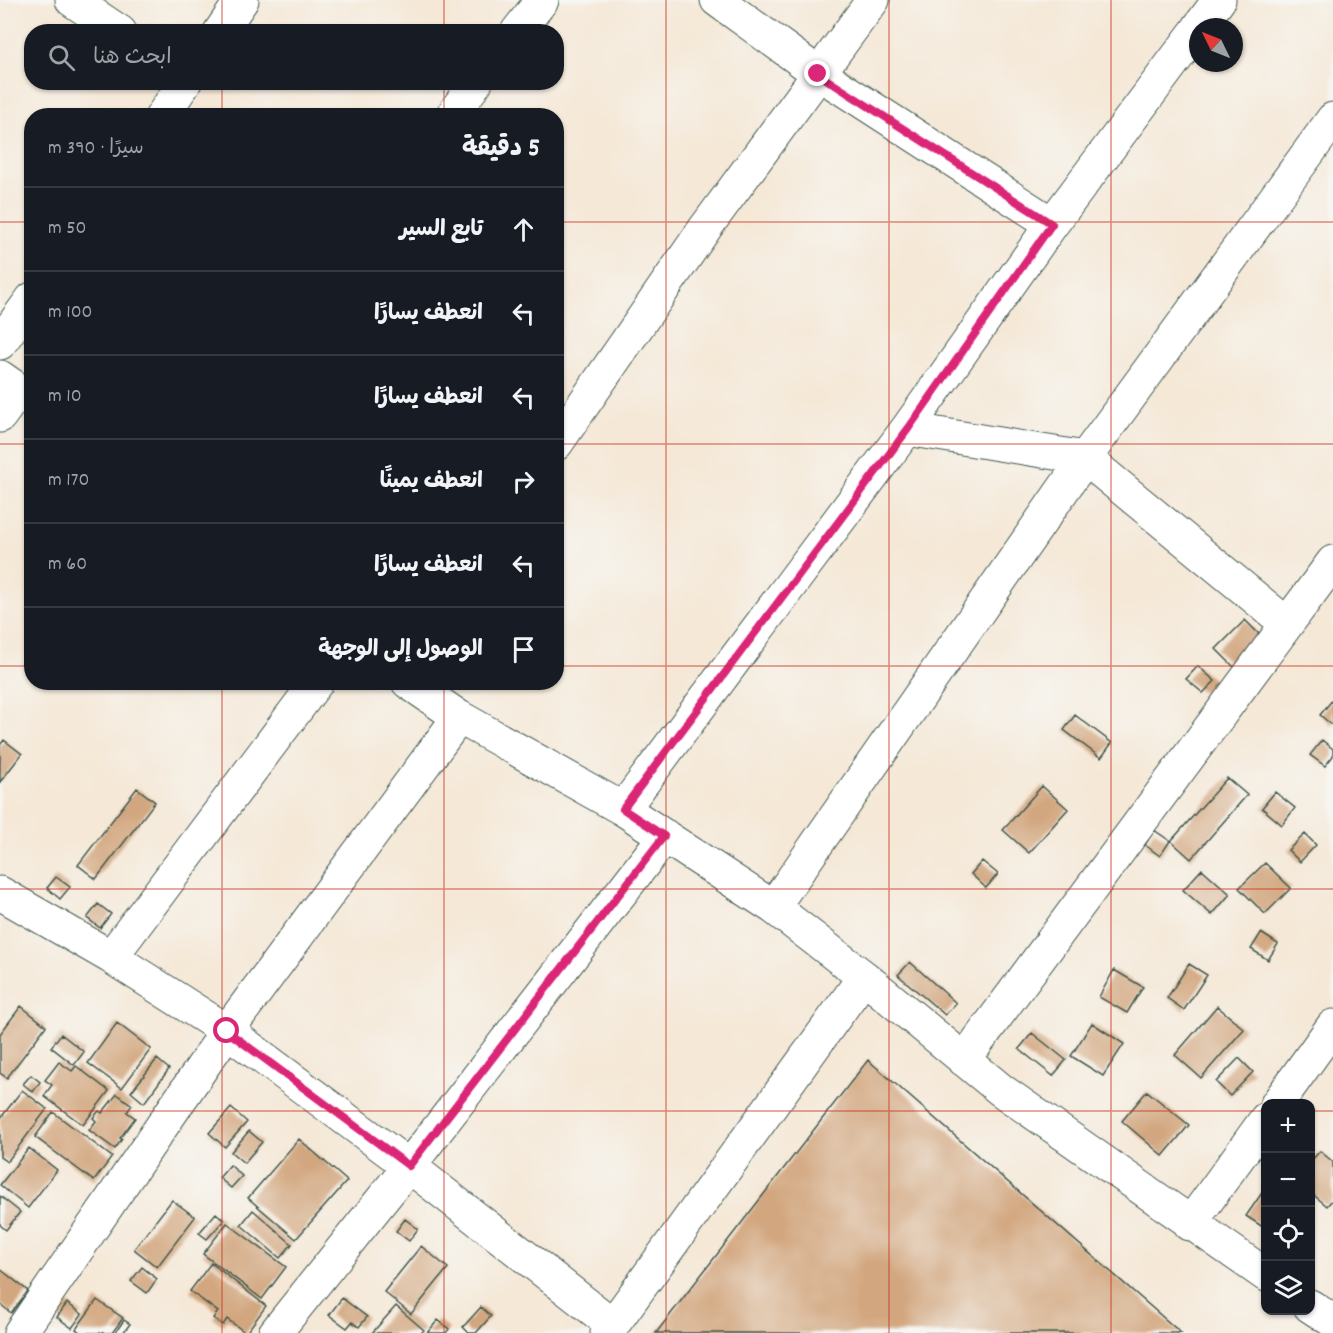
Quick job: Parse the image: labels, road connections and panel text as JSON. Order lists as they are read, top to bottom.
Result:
{
  "north": "top left",
  "page": {
    "search": "ابحث هنا",
    "heading": ["5 دقيقة", "سيرًا · 390 m"],
    "list": [
      ["تابع السير", "50 m"],
      ["انعطف يسارًا", "100 m"],
      ["انعطف يسارًا", "10 m"],
      ["انعطف يمينًا", "170 m"],
      ["انعطف يسارًا", "60 m"],
      "الوصول إلى الوجهة"
    ],
    "map_buttons": ["+", "−"]
  }
}
